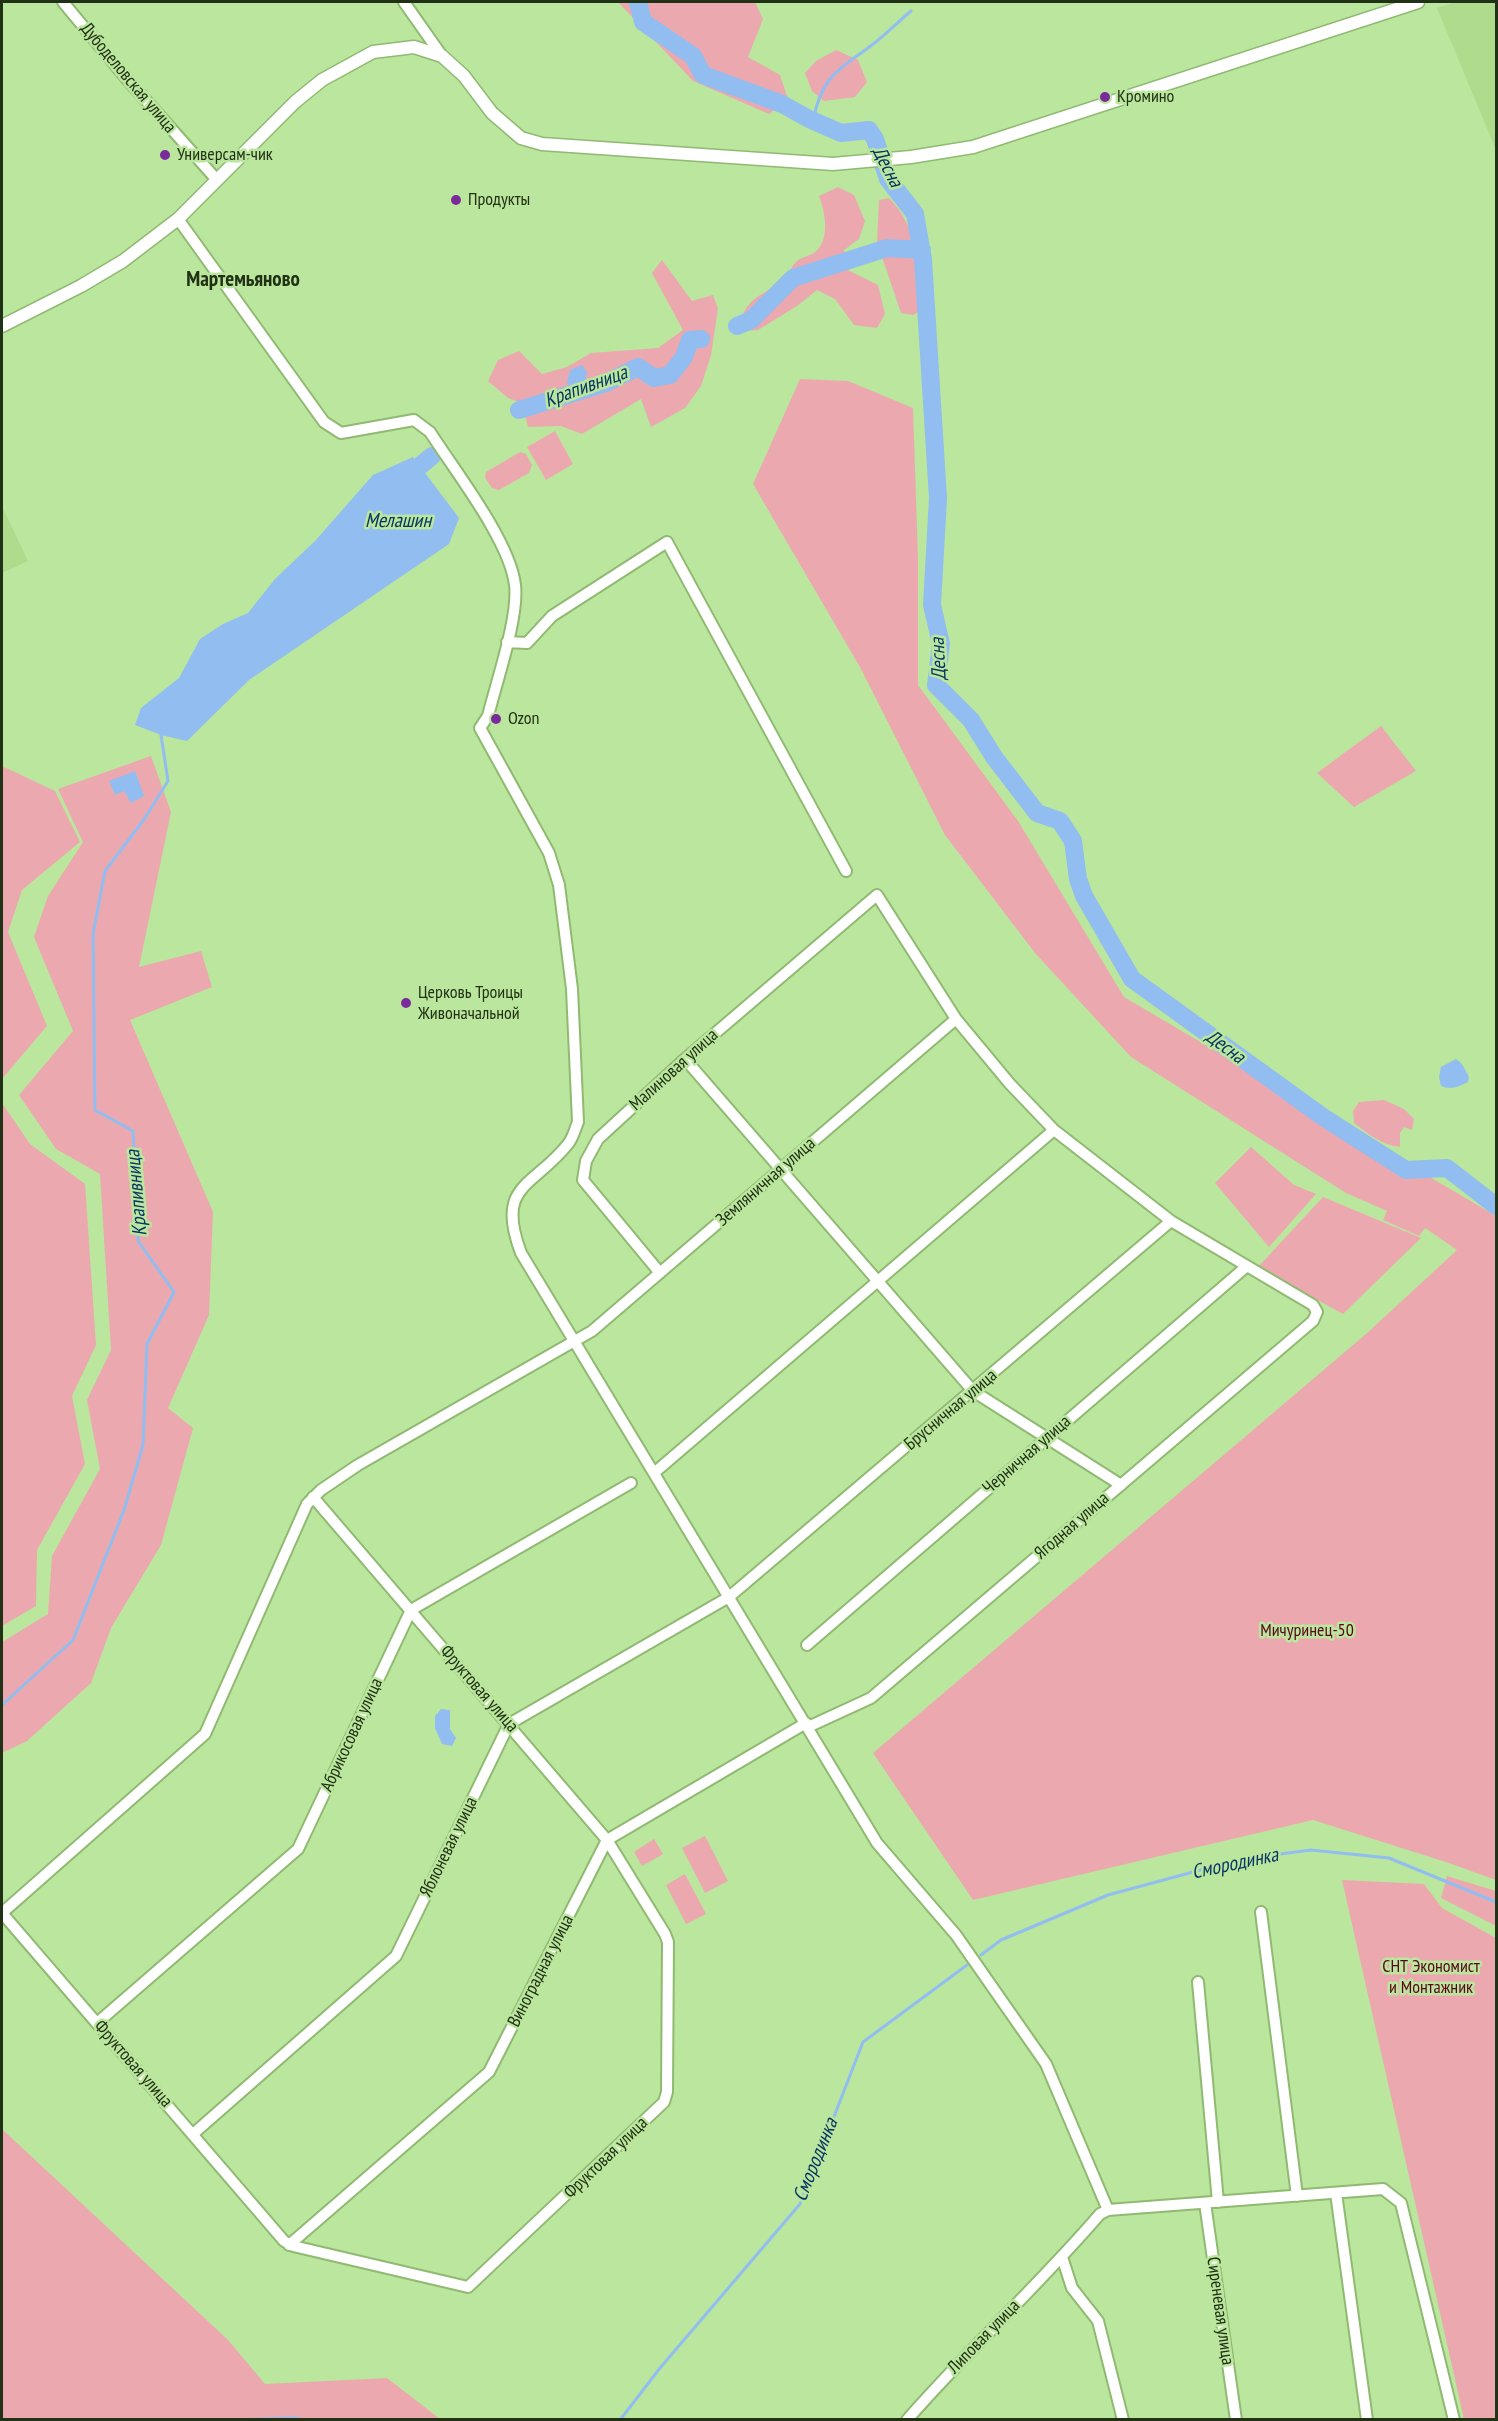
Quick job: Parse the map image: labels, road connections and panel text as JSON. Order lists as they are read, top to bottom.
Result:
{
  "streets": {
    "street": [
      "Дубоделовская улица",
      "Малиновая улица",
      "Земляничная улица",
      "Брусничная улица",
      "Черничная улица",
      "Ягодная улица",
      "Фруктовая улица",
      "Абрикосовая улица",
      "Яблоневая улица",
      "Виноградная улица",
      "Сиреневая улица",
      "Липовая улица"
    ]
  },
  "crossings": [
    ["Малиновая улица", "Земляничная улица"],
    ["Земляничная улица", "Фруктовая улица"],
    ["Черничная улица", "Ягодная улица"],
    ["Фруктовая улица", "Абрикосовая улица"],
    ["Фруктовая улица", "Яблоневая улица"],
    ["Фруктовая улица", "Виноградная улица"]
  ],
  "districts": ["Мартемьяново"],
  "water": [
    "Десна",
    "Крапивница",
    "Мелашин",
    "Смородинка"
  ],
  "parks": ["Мичуринец-50", "СНТ Экономист и Монтажник"],
  "places": [
    "Кромино",
    "Универсам-чик",
    "Продукты",
    "Ozon",
    "Церковь Троицы Живоначальной"
  ]
}
